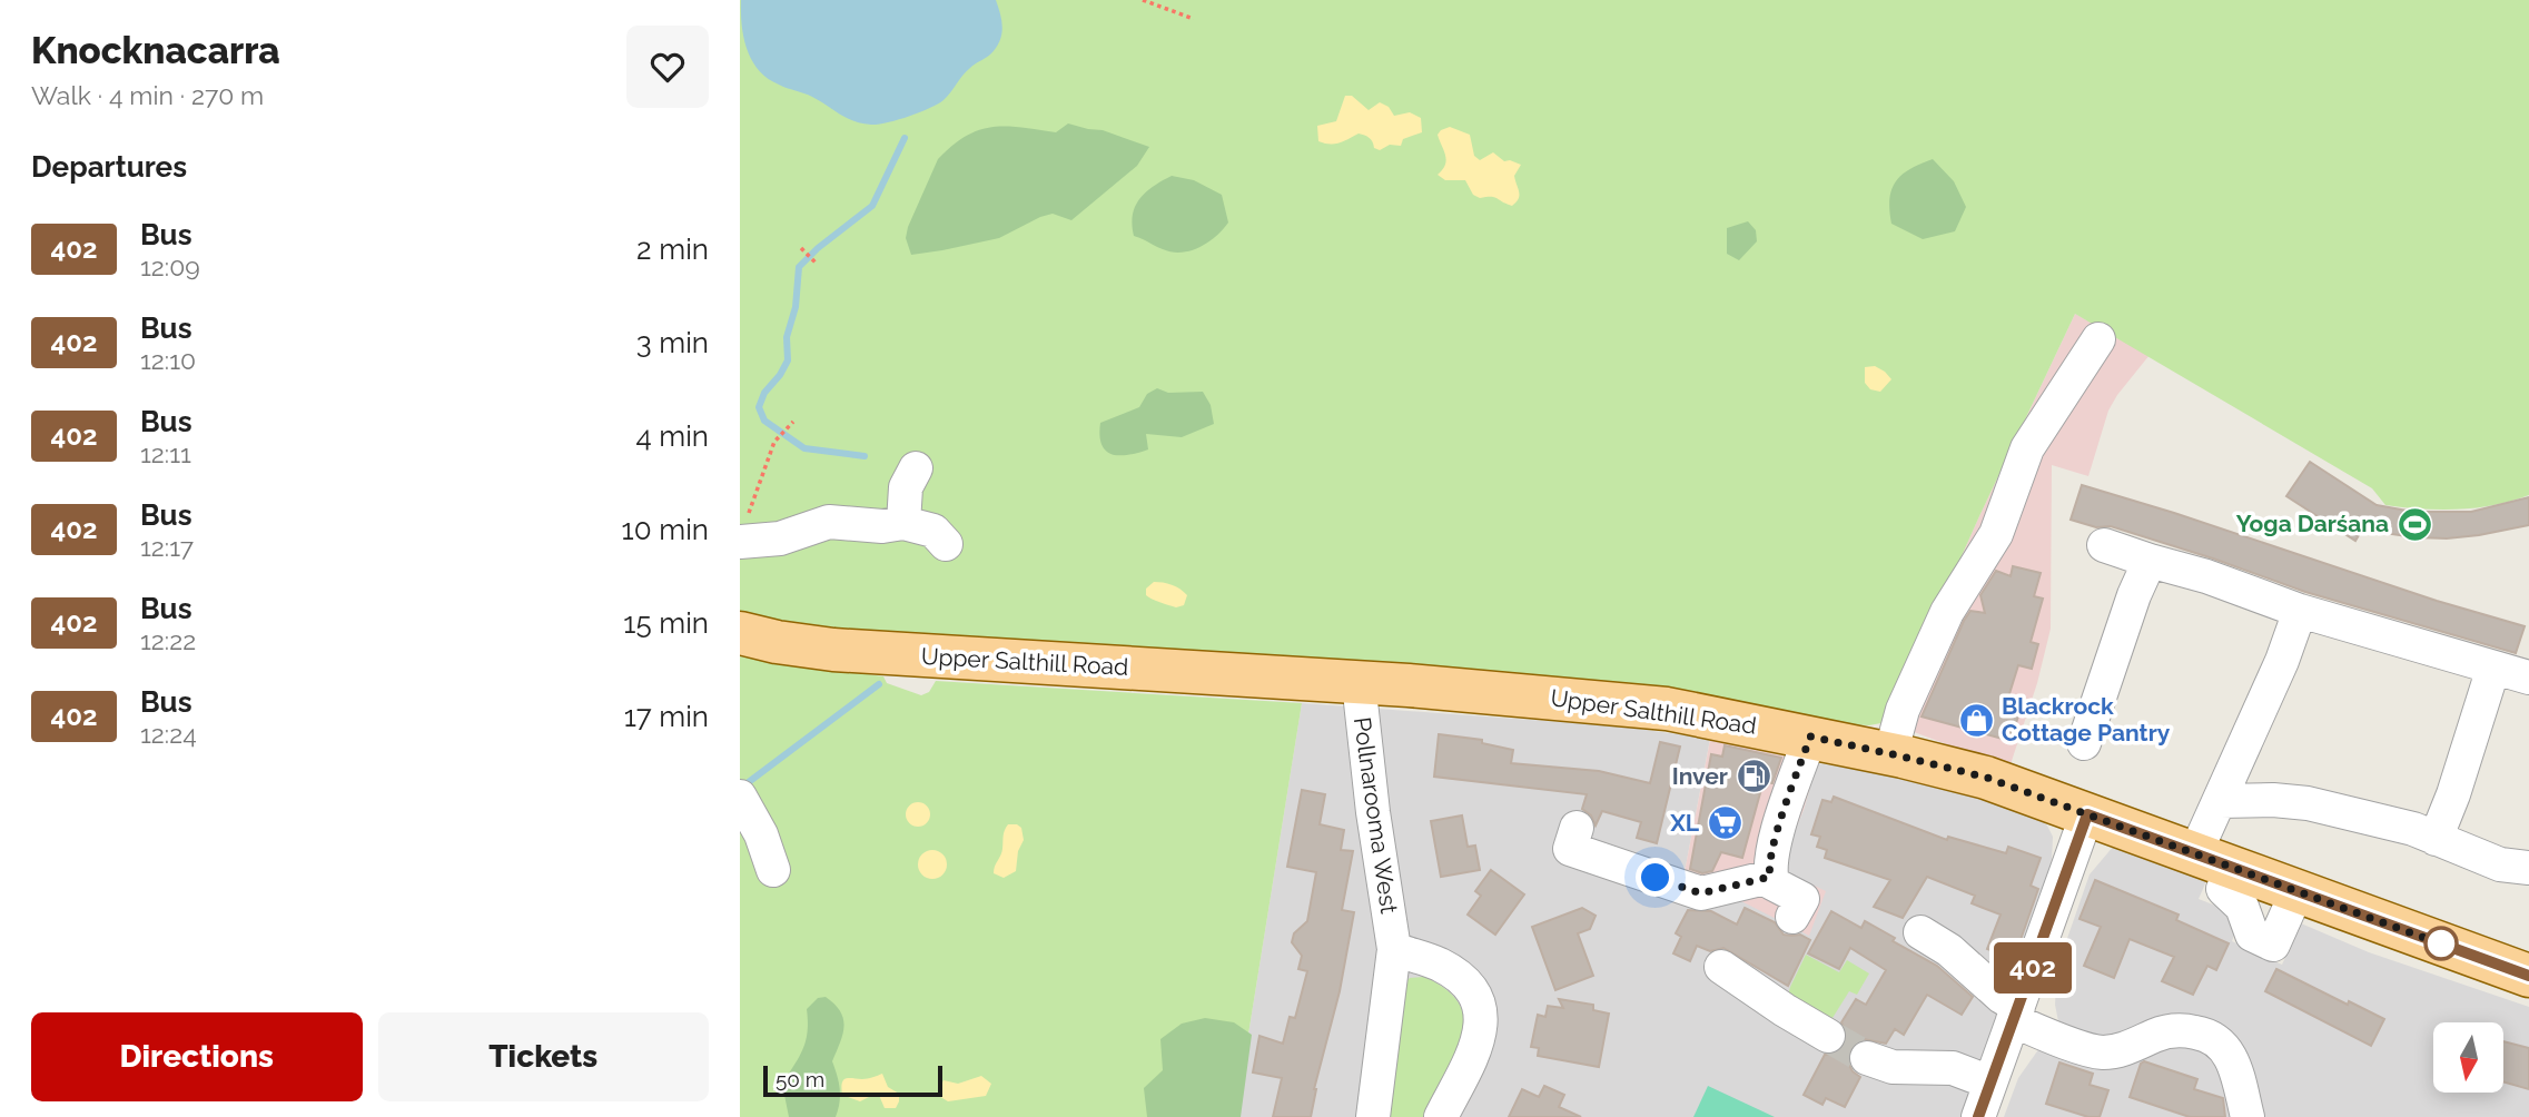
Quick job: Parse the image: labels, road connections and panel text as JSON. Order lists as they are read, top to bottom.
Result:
{
  "streets": {
    "main road": ["Upper Salthill Road"],
    "street": ["Pollnarooma West"]
  },
  "crossings": [
    ["Upper Salthill Road", "Pollnarooma West"]
  ],
  "places": {
    "sports": ["Yoga Darśana"],
    "shop": ["Blackrock Cottage Pantry"],
    "fuel station": ["Inver"],
    "supermarket": ["XL"]
  },
  "lines": ["bus line 402"],
  "scale_bar": "50 m",
  "north": "bottom",
  "page": {
    "heading": [
      ["Knocknacarra", "Walk · 4 min · 270 m"],
      "Departures"
    ],
    "on_map": "402",
    "list": [
      {
        "mark": "402",
        "name": "Bus",
        "note": "12:09",
        "value": "2 min"
      },
      {
        "mark": "402",
        "name": "Bus",
        "note": "12:10",
        "value": "3 min"
      },
      {
        "mark": "402",
        "name": "Bus",
        "note": "12:11",
        "value": "4 min"
      },
      {
        "mark": "402",
        "name": "Bus",
        "note": "12:17",
        "value": "10 min"
      },
      {
        "mark": "402",
        "name": "Bus",
        "note": "12:22",
        "value": "15 min"
      },
      {
        "mark": "402",
        "name": "Bus",
        "note": "12:24",
        "value": "17 min"
      }
    ],
    "buttons": ["Directions", "Tickets"],
    "scale": "50 m"
  }
}
